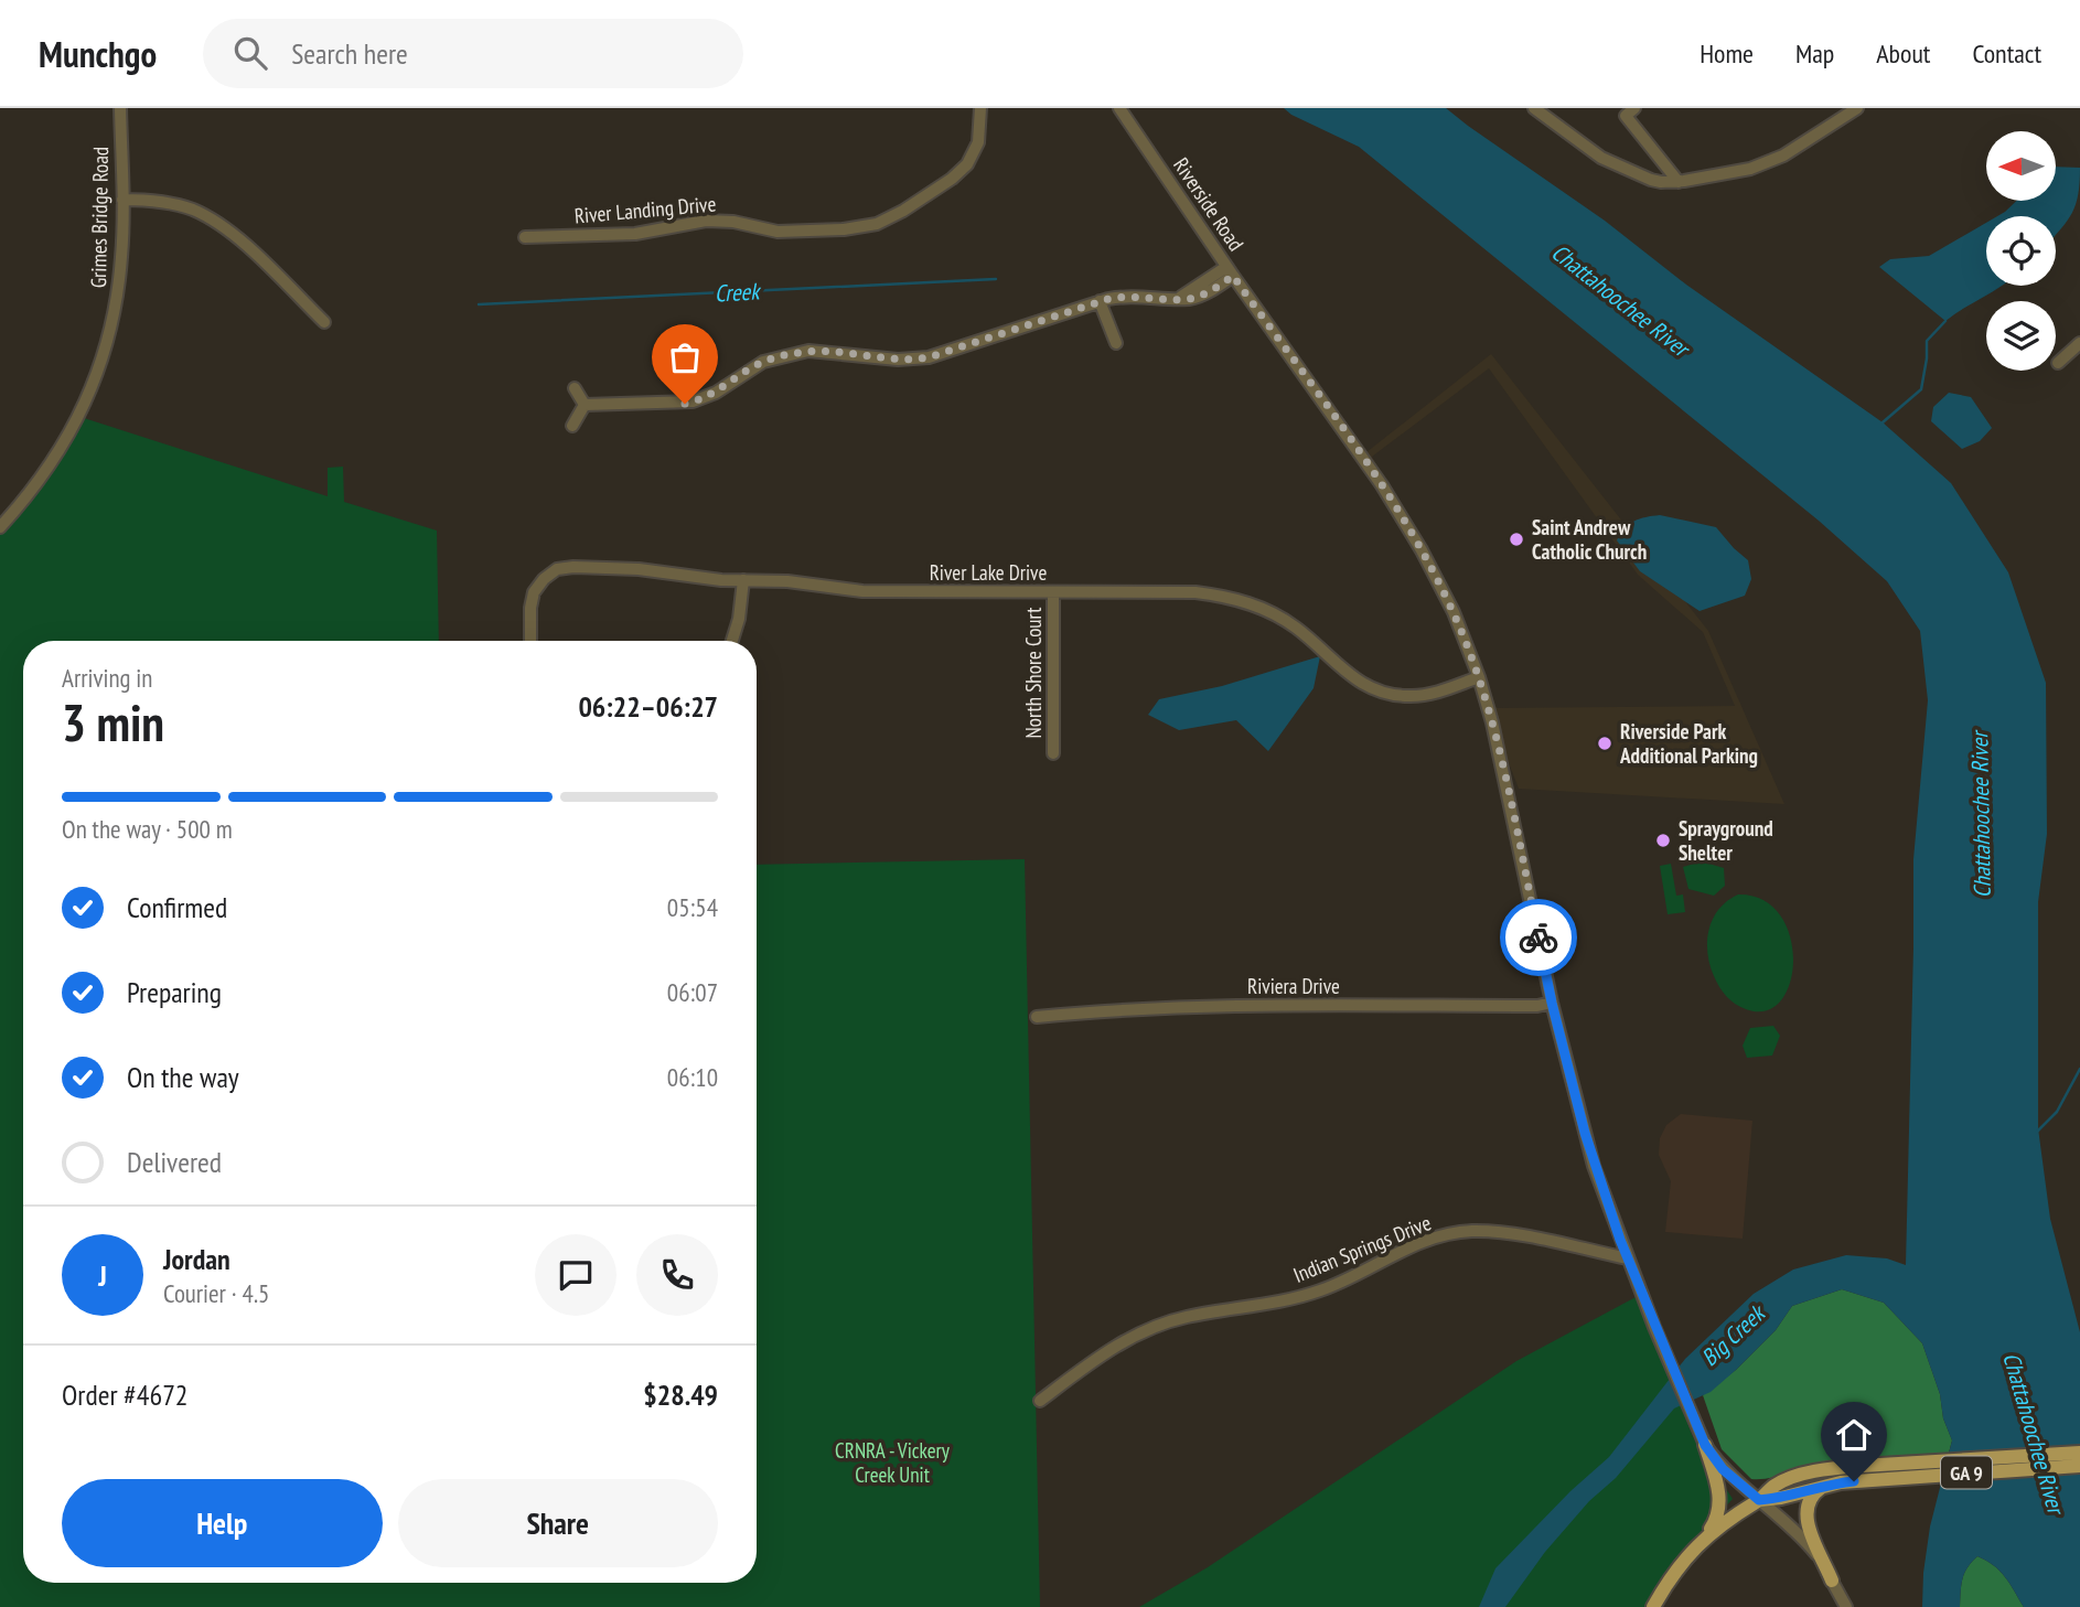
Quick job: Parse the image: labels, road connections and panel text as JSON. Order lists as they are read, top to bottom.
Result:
{
  "streets": {
    "main road": ["GA 9"],
    "street": [
      "Riverside Road",
      "River Landing Drive",
      "Grimes Bridge Road",
      "River Lake Drive",
      "North Shore Court",
      "Riviera Drive",
      "Indian Springs Drive"
    ]
  },
  "crossings": [
    ["Riverside Road", "River Lake Drive"],
    ["Riverside Road", "Riviera Drive"],
    ["Riverside Road", "Indian Springs Drive"],
    ["Riverside Road", "GA 9"],
    ["River Lake Drive", "North Shore Court"]
  ],
  "water": ["Creek", "Chattahoochee River", "Big Creek"],
  "parks": ["CRNRA - Vickery Creek Unit"],
  "places": ["Saint Andrew Catholic Church", "Riverside Park Additional Parking", "Sprayground Shelter"],
  "north": "left",
  "page": {
    "header": "Munchgo",
    "search": "Search here",
    "nav": [
      "Home",
      "Map",
      "About",
      "Contact"
    ],
    "heading": ["3 min", "Arriving in", "06:22–06:27"],
    "panel": [
      "Jordan",
      "Courier · 4.5",
      "Order #4672",
      "$28.49"
    ],
    "bar": "On the way · 500 m",
    "list": [
      ["Confirmed", "05:54"],
      ["Preparing", "06:07"],
      ["On the way", "06:10"],
      "Delivered"
    ],
    "round": "J",
    "buttons": ["Help", "Share"]
  }
}
